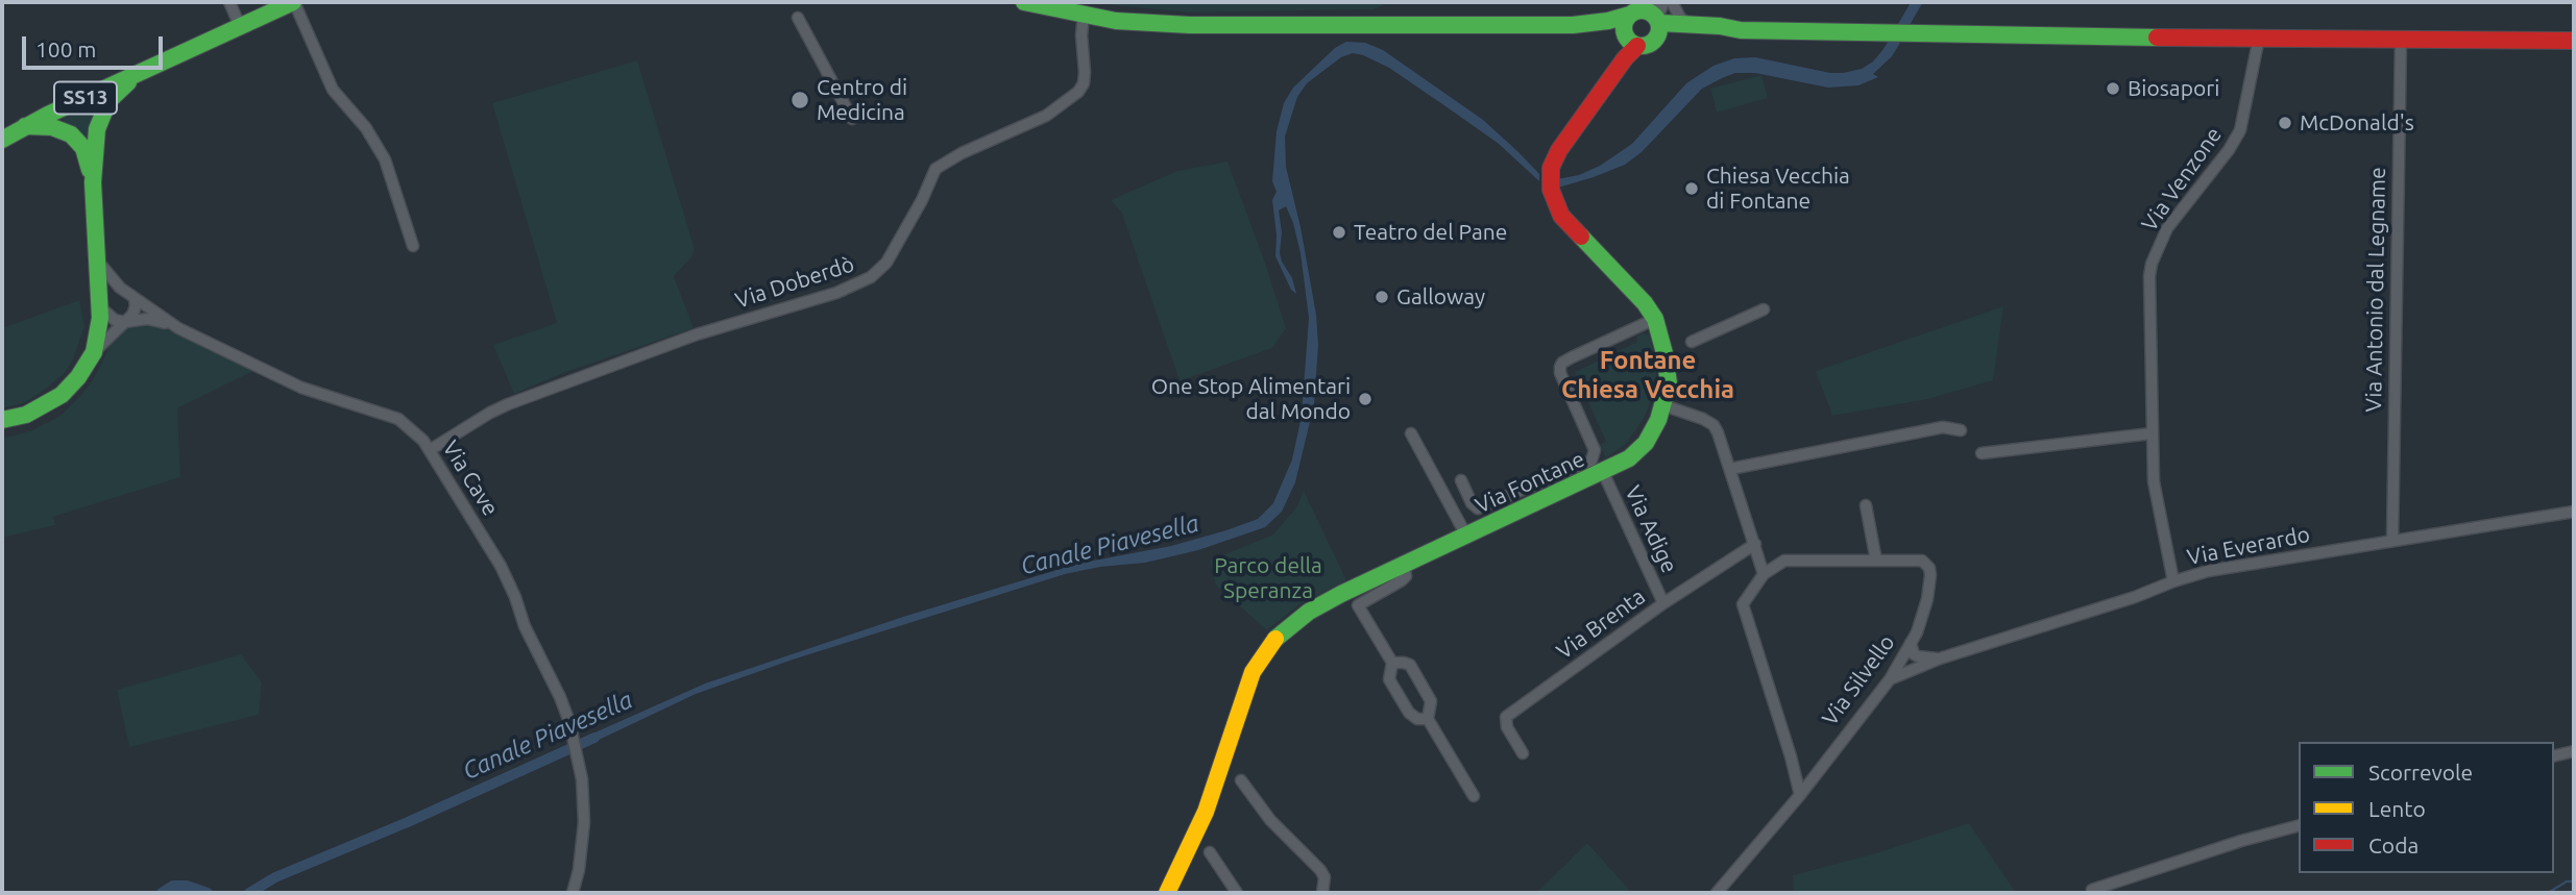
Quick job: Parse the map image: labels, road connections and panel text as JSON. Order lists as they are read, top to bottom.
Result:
{
  "streets": {
    "main road": ["SS13", "Via Fontane"],
    "street": [
      "Via Venzone",
      "Via Doberdò",
      "Via Antonio dal Legname",
      "Via Cave",
      "Via Adige",
      "Via Everardo",
      "Via Brenta",
      "Via Silvello"
    ]
  },
  "crossings": [
    ["Via Venzone", "Via Everardo"],
    ["Via Doberdò", "Via Cave"],
    ["Via Antonio dal Legname", "Via Everardo"],
    ["Via Fontane", "Via Adige"],
    ["Via Adige", "Via Brenta"],
    ["Via Everardo", "Via Silvello"]
  ],
  "districts": ["Fontane Chiesa Vecchia"],
  "water": ["Canale Piavesella"],
  "parks": ["Parco della Speranza"],
  "places": [
    "Biosapori",
    "Centro di Medicina",
    "McDonald's",
    "Chiesa Vecchia di Fontane",
    "Teatro del Pane",
    "Galloway",
    "One Stop Alimentari dal Mondo"
  ],
  "legend": ["Scorrevole", "Lento", "Coda"],
  "scale_bar": "100 m"
}
